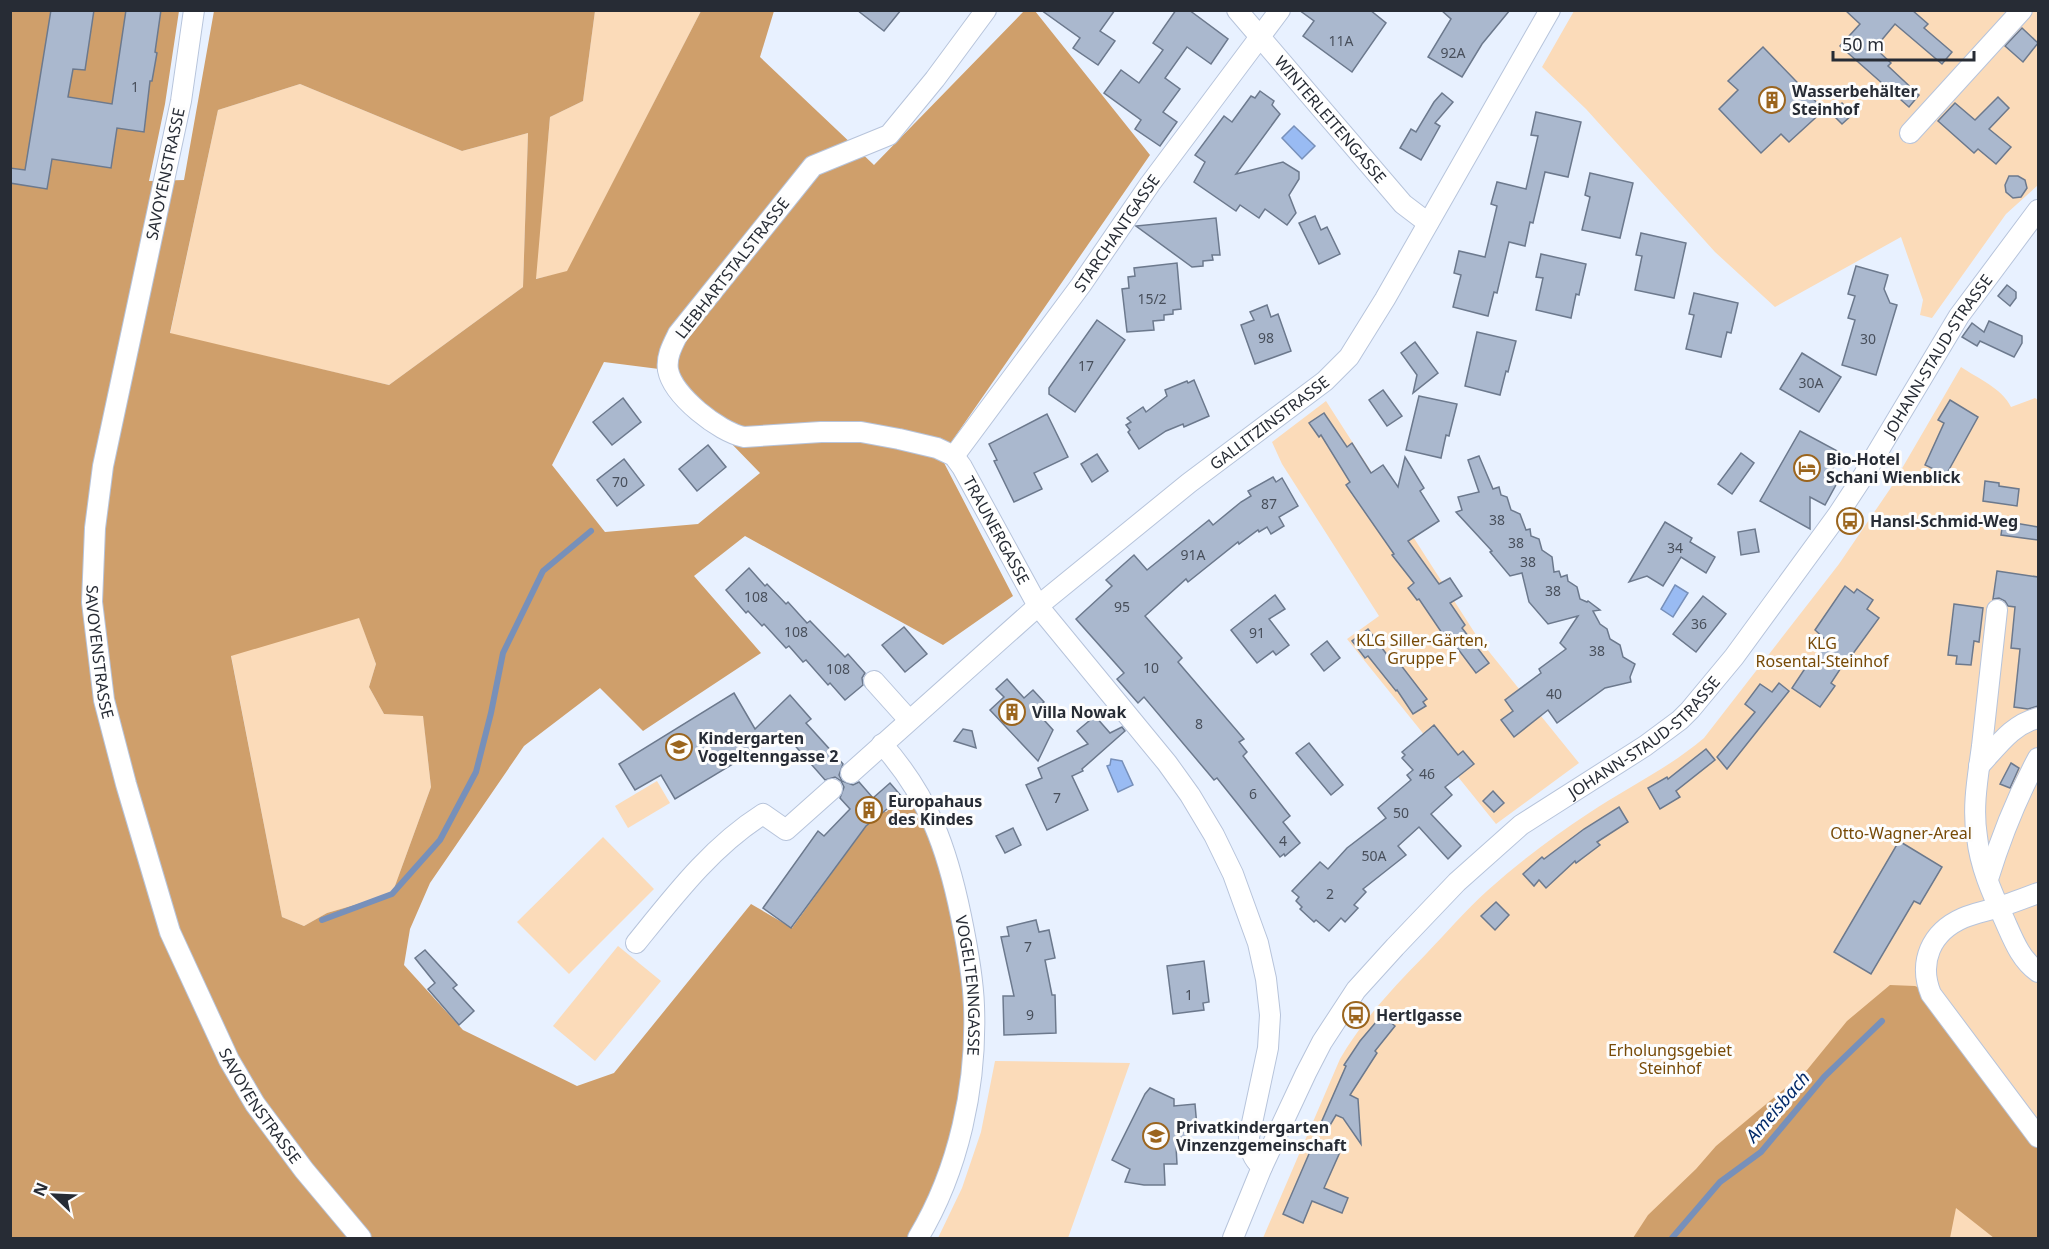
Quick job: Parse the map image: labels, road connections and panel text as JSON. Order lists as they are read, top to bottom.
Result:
{
  "streets": {
    "street": [
      "WINTERLEITENGASSE",
      "SAVOYENSTRASSE",
      "STARCHANTGASSE",
      "LIEBHARTSTALSTRASSE",
      "JOHANN-STAUD-STRASSE",
      "GALLITZINSTRASSE",
      "TRAUNERGASSE",
      "VOGELTENNGASSE"
    ]
  },
  "crossings": [
    ["WINTERLEITENGASSE", "STARCHANTGASSE"],
    ["WINTERLEITENGASSE", "GALLITZINSTRASSE"],
    ["STARCHANTGASSE", "LIEBHARTSTALSTRASSE"],
    ["STARCHANTGASSE", "TRAUNERGASSE"],
    ["LIEBHARTSTALSTRASSE", "TRAUNERGASSE"],
    ["GALLITZINSTRASSE", "TRAUNERGASSE"],
    ["GALLITZINSTRASSE", "VOGELTENNGASSE"]
  ],
  "water": ["Ameisbach"],
  "parks": [
    "KLG Siller-Gärten, Gruppe F",
    "KLG Rosental-Steinhof",
    "Otto-Wagner-Areal",
    "Erholungsgebiet Steinhof"
  ],
  "places": {
    "building": ["Wasserbehälter Steinhof", "Villa Nowak", "Europahaus des Kindes"],
    "hotel": ["Bio-Hotel Schani Wienblick"],
    "bus stop": ["Hansl-Schmid-Weg", "Hertlgasse"],
    "school or university": ["Kindergarten Vogeltenngasse 2", "Privatkindergarten Vinzenzgemeinschaft"]
  },
  "house_numbers": [
    "11A",
    "92A",
    "1",
    "15/2",
    "98",
    "30",
    "17",
    "30A",
    "70",
    "87",
    "38",
    "38",
    "34",
    "91A",
    "38",
    "38",
    "108",
    "95",
    "36",
    "108",
    "91",
    "38",
    "10",
    "108",
    "40",
    "8",
    "46",
    "6",
    "7",
    "50",
    "4",
    "50A",
    "2",
    "7",
    "1",
    "9"
  ],
  "scale_bar": "50 m",
  "north": "top left"
}
